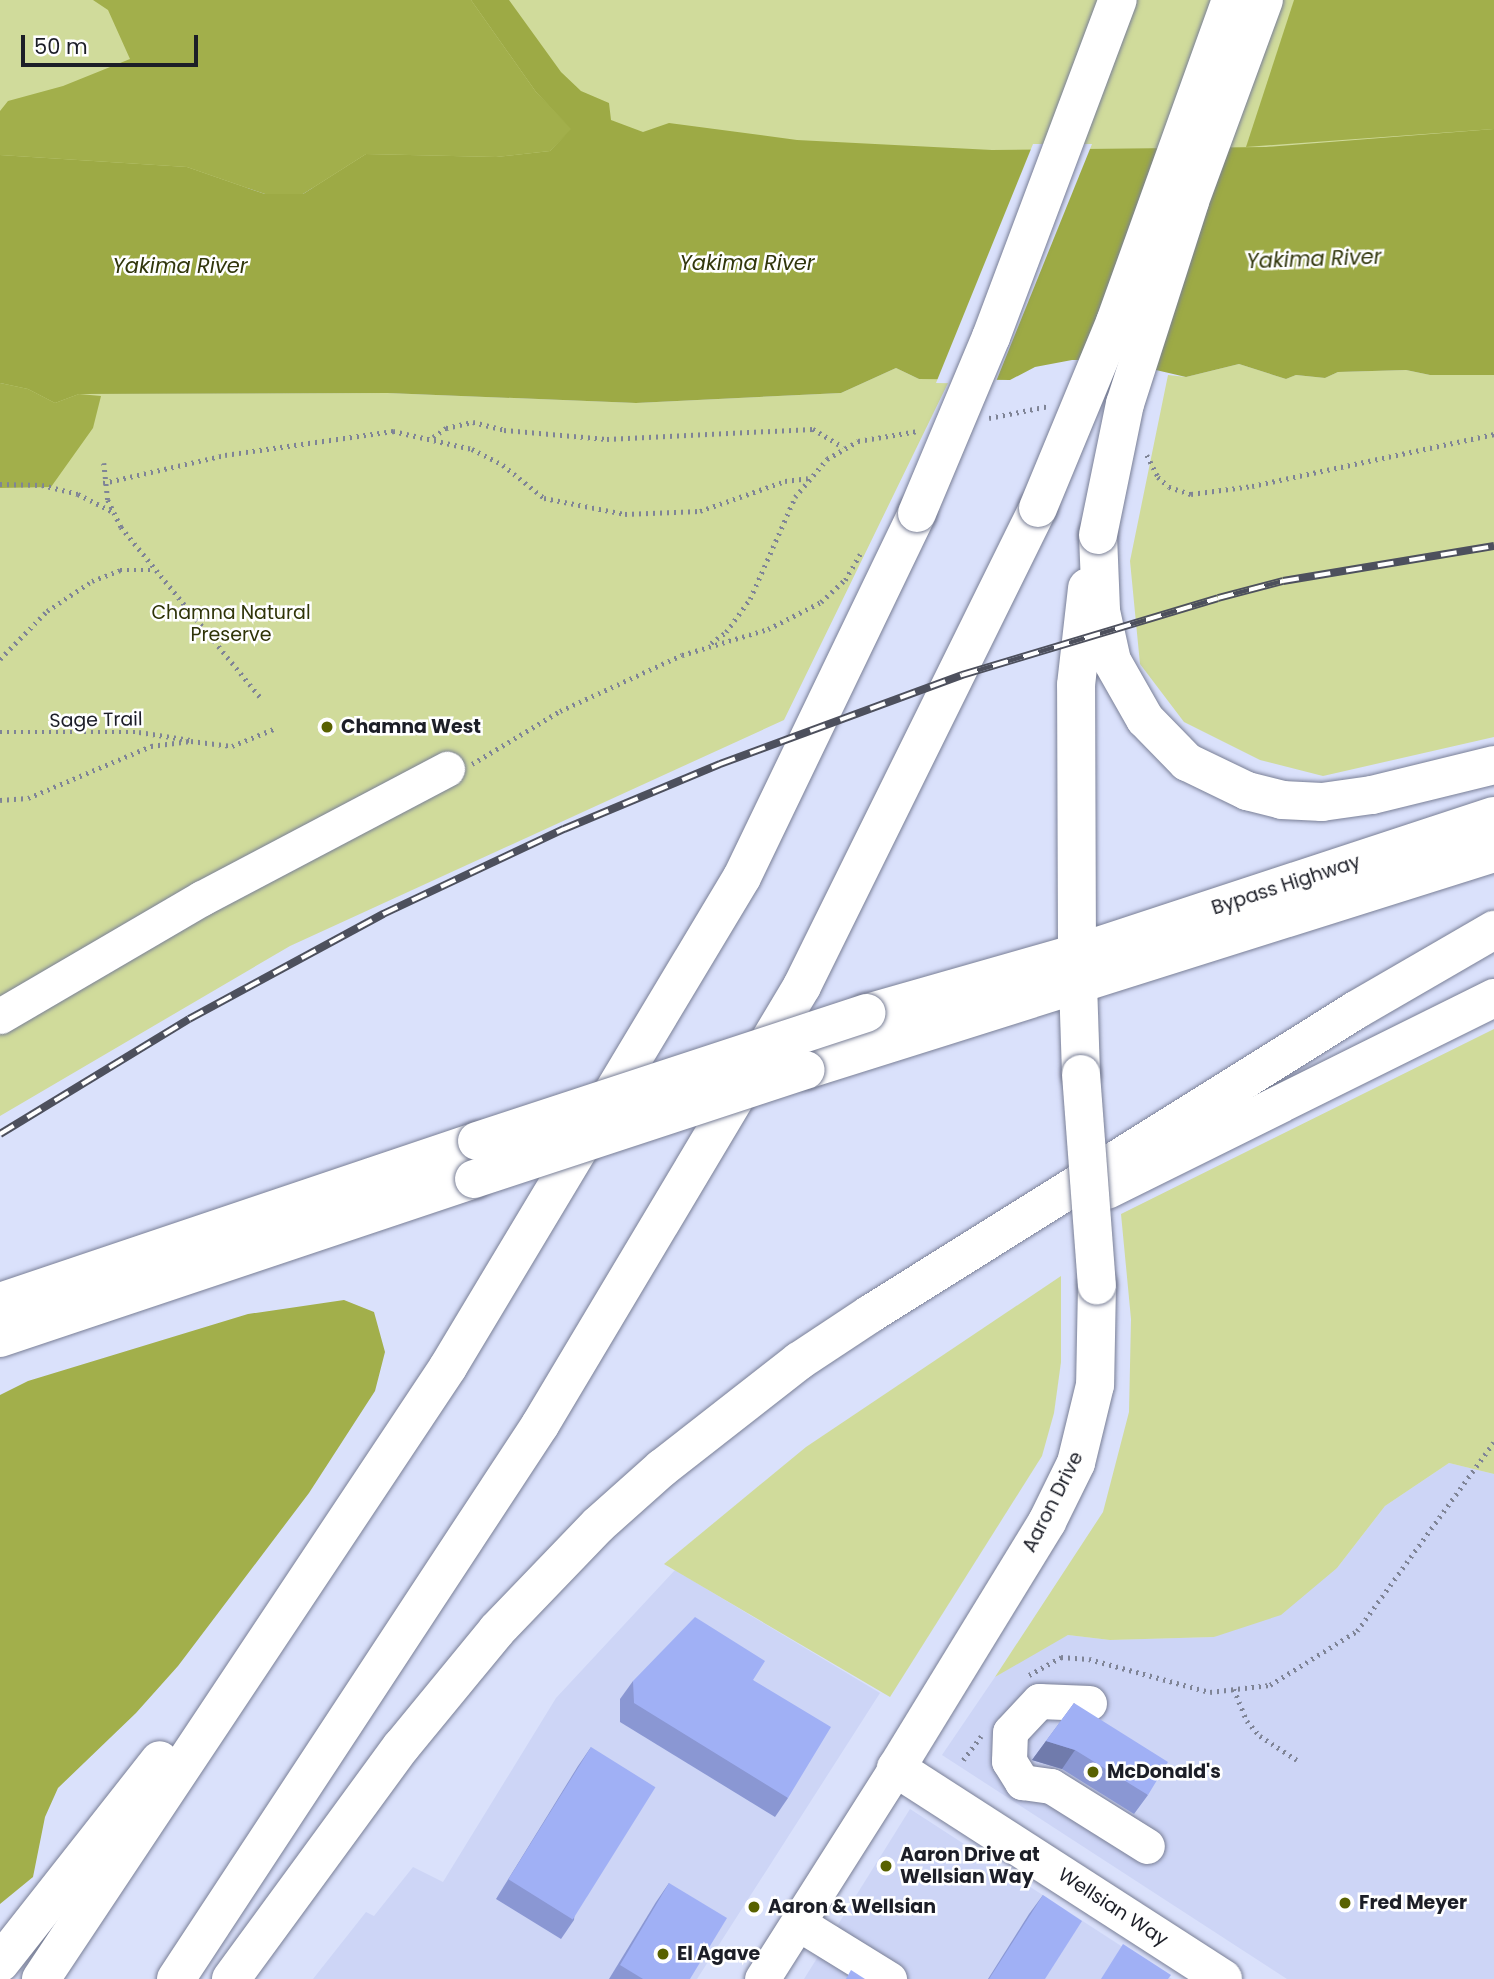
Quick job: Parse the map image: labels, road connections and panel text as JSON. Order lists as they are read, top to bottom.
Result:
{
  "streets": {
    "main road": ["Bypass Highway", "Aaron Drive", "Wellsian Way"],
    "path": ["Sage Trail"]
  },
  "crossings": [
    ["Bypass Highway", "Aaron Drive"],
    ["Aaron Drive", "Wellsian Way"]
  ],
  "water": ["Yakima River"],
  "parks": ["Chamna Natural Preserve"],
  "places": [
    "Chamna West",
    "McDonald's",
    "Aaron Drive at Wellsian Way",
    "Fred Meyer",
    "Aaron & Wellsian",
    "El Agave"
  ],
  "scale_bar": "50 m"
}
